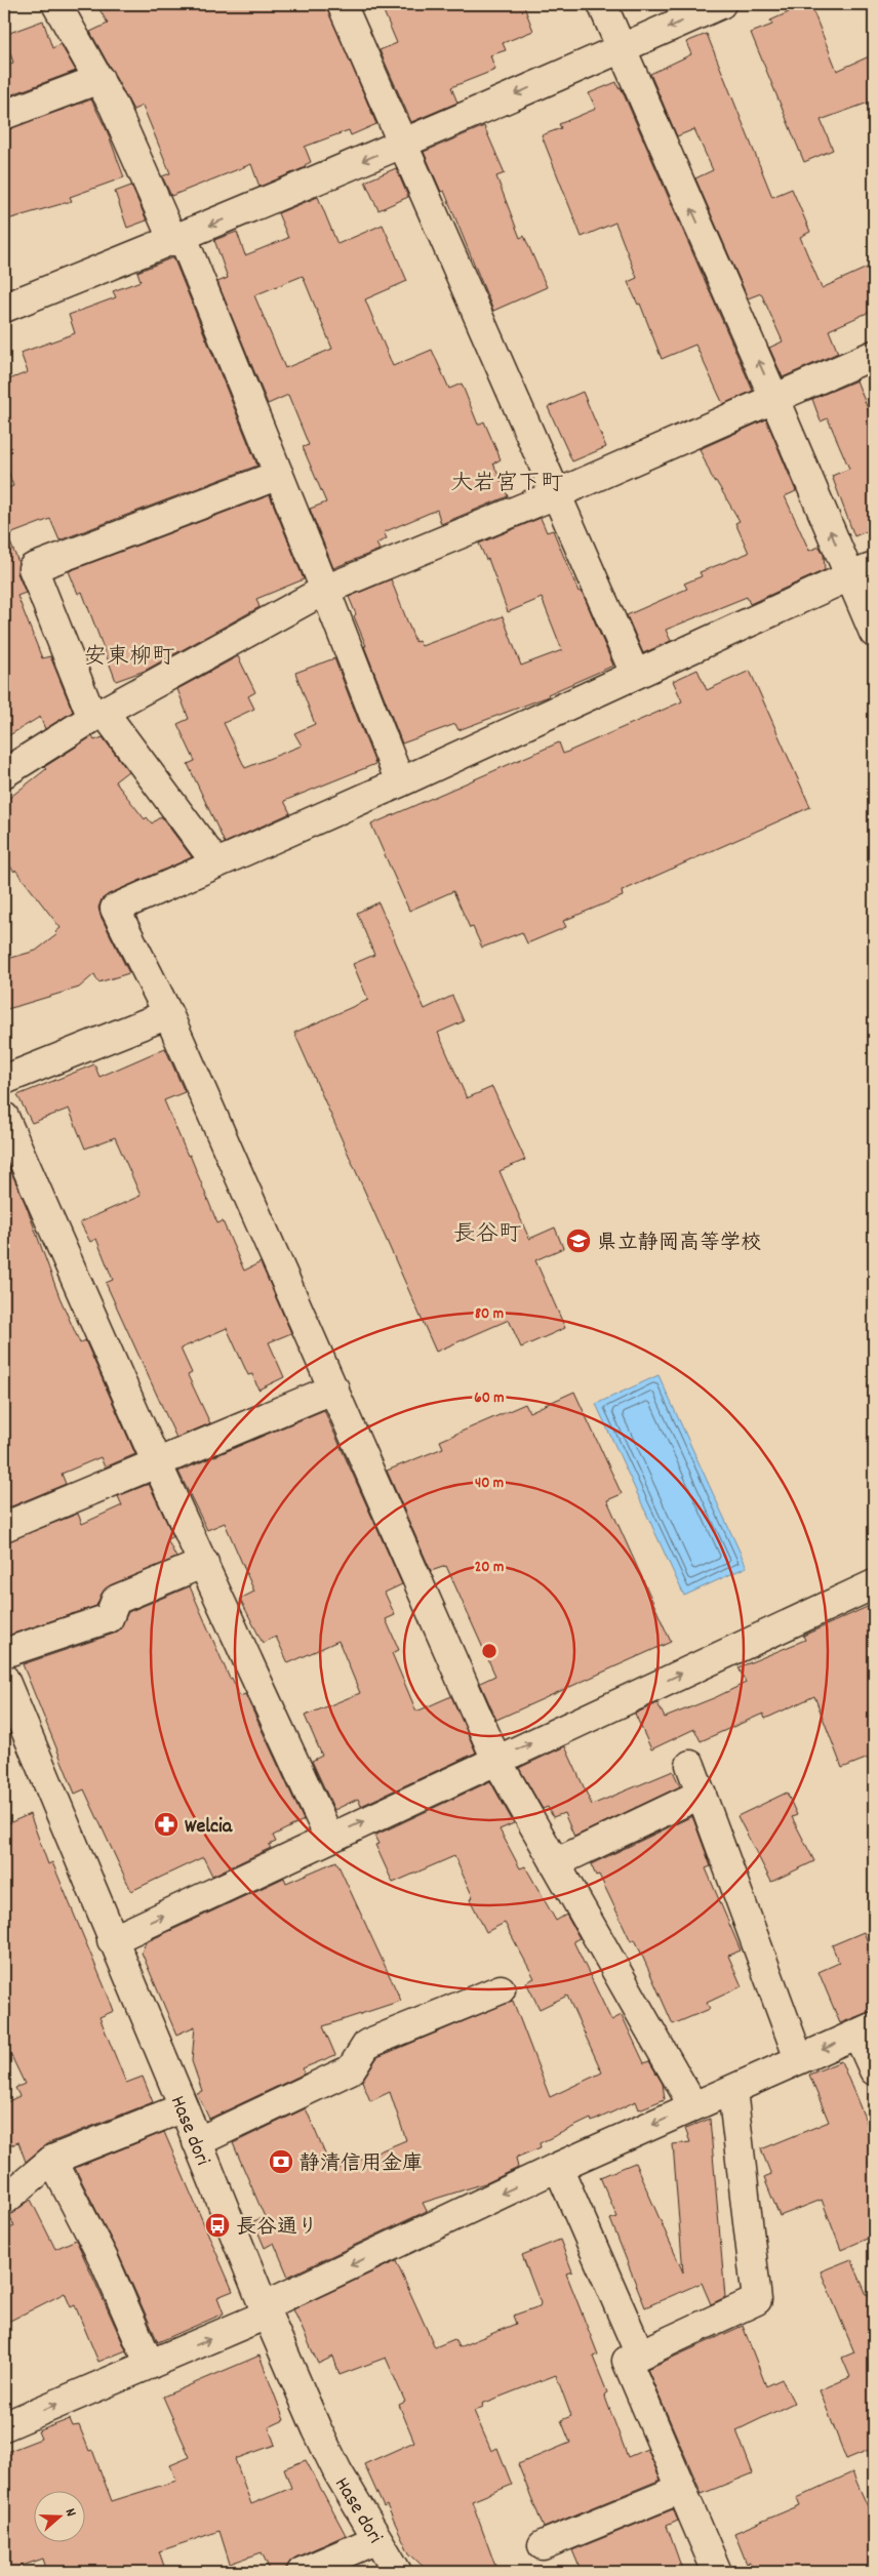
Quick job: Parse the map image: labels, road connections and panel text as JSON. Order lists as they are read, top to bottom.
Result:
{
  "streets": {
    "street": ["Hase dori"]
  },
  "districts": ["大岩宮下町", "安東柳町", "長谷町"],
  "places": {
    "school or university": ["県立静岡高等学校"],
    "pharmacy": ["Welcia"],
    "bank": ["静清信用金庫"],
    "bus stop": ["長谷通り"]
  },
  "north": "right",
  "rings": [
    "80 m",
    "60 m",
    "40 m",
    "20 m"
  ]
}
